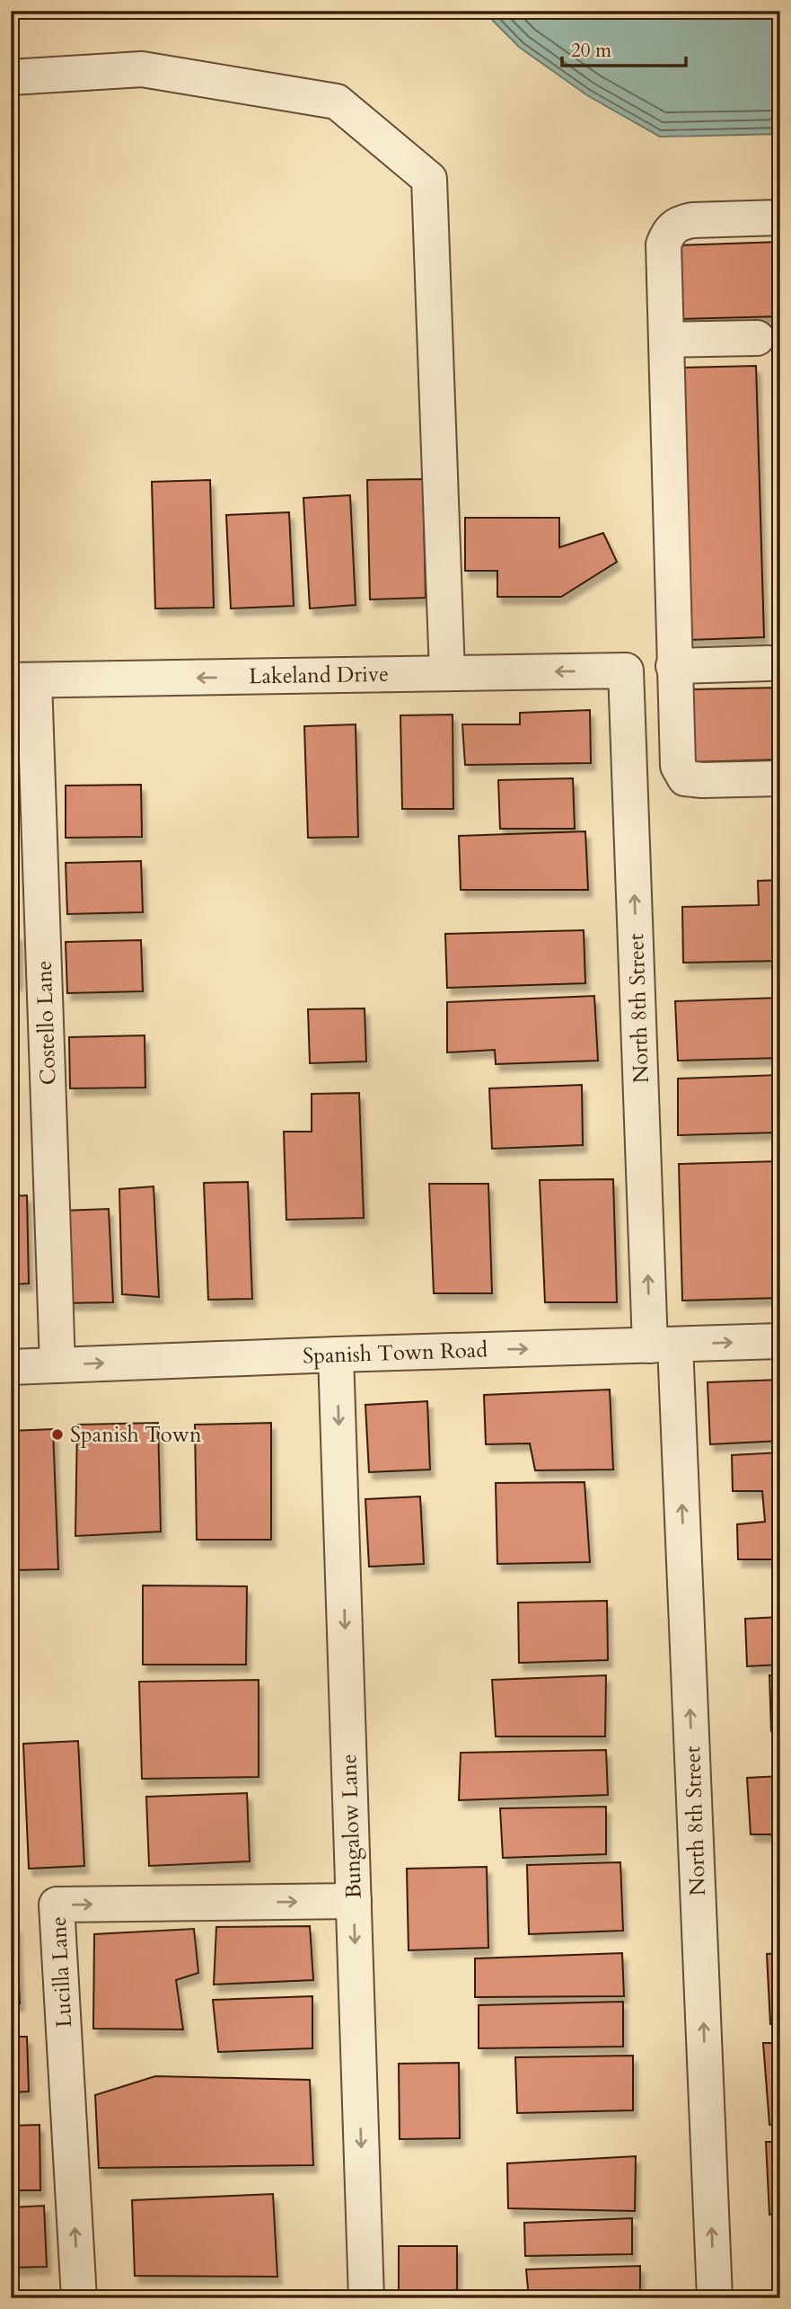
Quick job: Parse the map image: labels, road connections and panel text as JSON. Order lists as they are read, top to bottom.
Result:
{
  "streets": {
    "street": [
      "Lakeland Drive",
      "North 8th Street",
      "Costello Lane",
      "Spanish Town Road",
      "Bungalow Lane",
      "Lucilla Lane"
    ]
  },
  "crossings": [
    ["Lakeland Drive", "North 8th Street"],
    ["Lakeland Drive", "Costello Lane"],
    ["North 8th Street", "Spanish Town Road"],
    ["Costello Lane", "Spanish Town Road"],
    ["Spanish Town Road", "Bungalow Lane"],
    ["Bungalow Lane", "Lucilla Lane"]
  ],
  "one_way": [
    "Lakeland Drive",
    "North 8th Street",
    "Spanish Town Road",
    "Bungalow Lane"
  ],
  "places": ["Spanish Town"],
  "scale_bar": "20 m"
}
